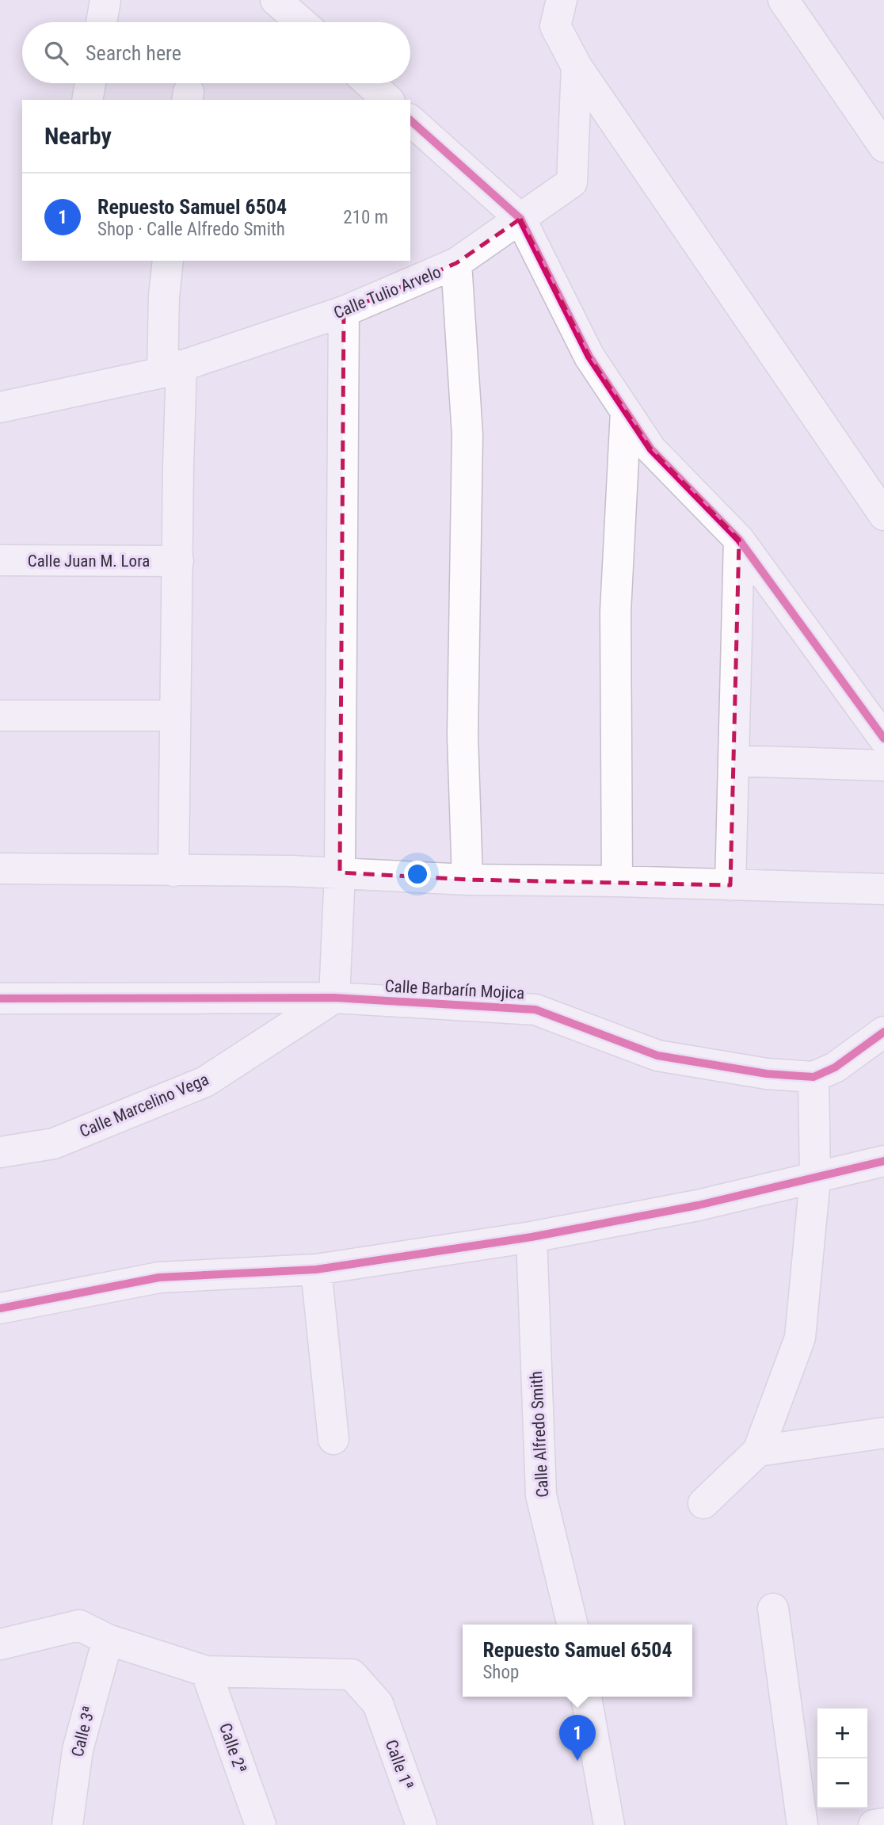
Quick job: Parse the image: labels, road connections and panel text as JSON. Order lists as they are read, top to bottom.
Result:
{
  "streets": {
    "street": [
      "Calle Tulio Arvelo",
      "Calle Juan M. Lora",
      "Calle Barbarín Mojica",
      "Calle Marcelino Vega",
      "Calle Alfredo Smith",
      "Calle 3ª",
      "Calle 2ª",
      "Calle 1ª"
    ]
  },
  "crossings": [
    ["Calle Barbarín Mojica", "Calle Marcelino Vega"],
    ["Calle 2ª", "Calle 1ª"]
  ],
  "page": {
    "search": "Search here",
    "heading": "Nearby",
    "list": [
      {
        "mark": "1",
        "name": "Repuesto Samuel 6504",
        "note": "Shop · Calle Alfredo Smith",
        "value": "210 m"
      }
    ],
    "popup": ["Repuesto Samuel 6504", "Shop"],
    "map_buttons": ["+", "−"],
    "pins": "1"
  }
}
